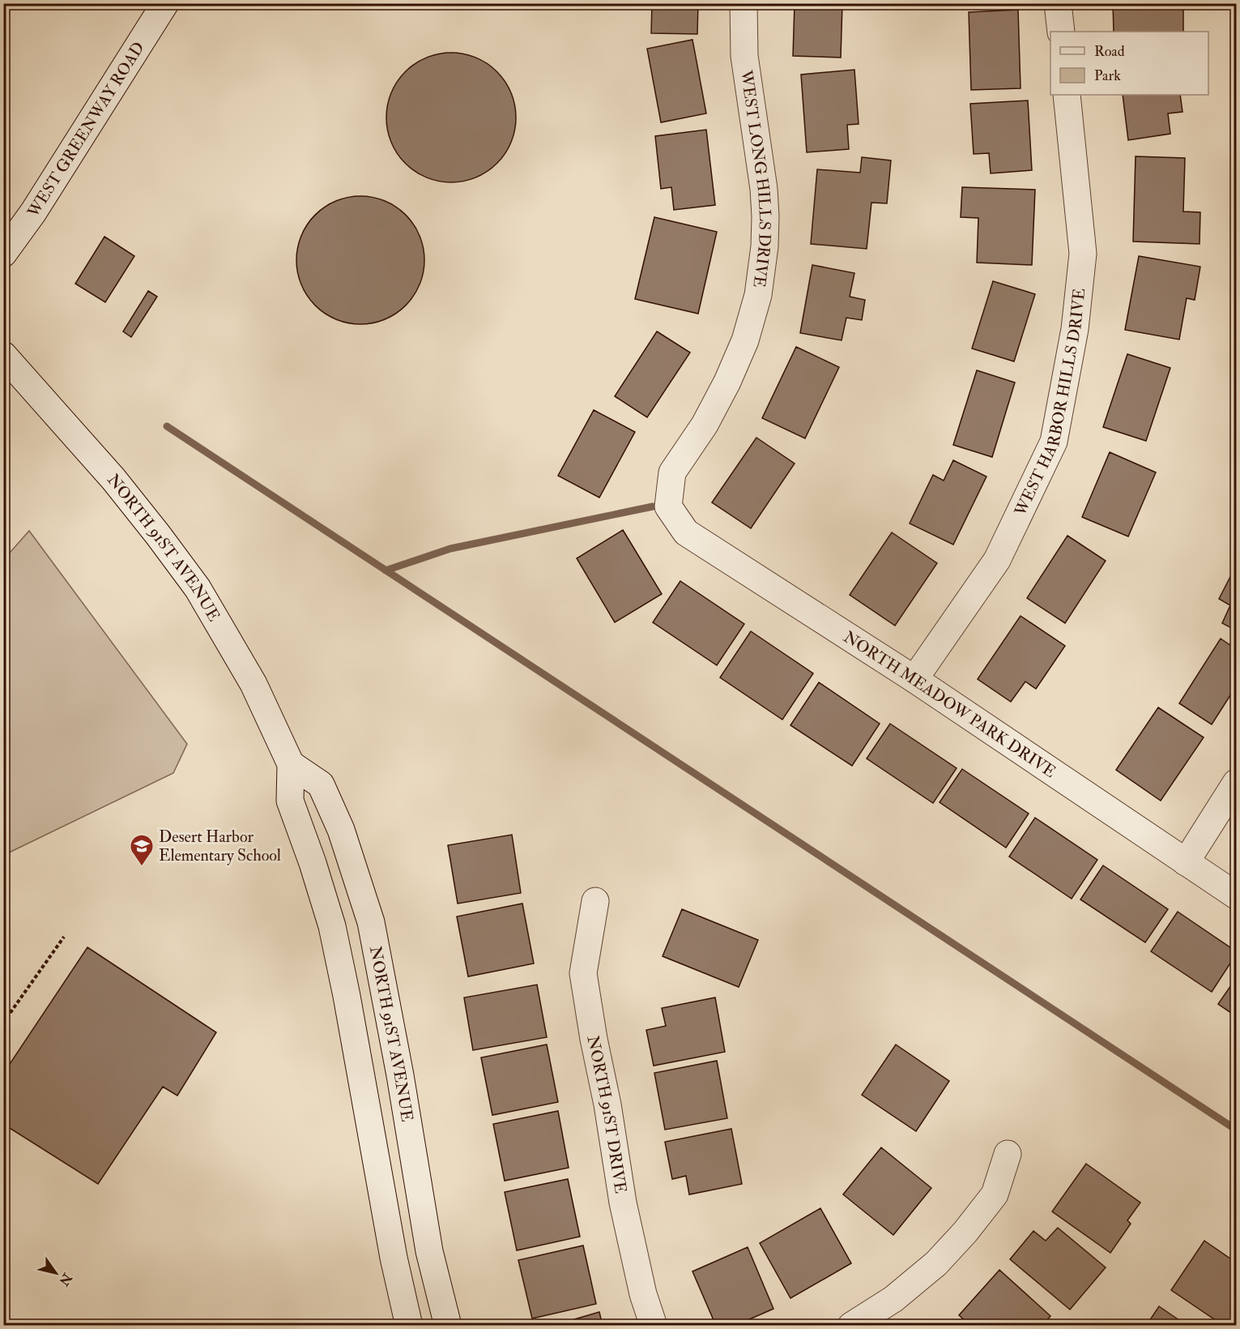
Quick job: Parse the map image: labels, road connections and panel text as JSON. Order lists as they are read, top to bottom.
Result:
{
  "streets": {
    "street": [
      "WEST GREENWAY ROAD",
      "WEST LONG HILLS DRIVE",
      "WEST HARBOR HILLS DRIVE",
      "NORTH 91ST AVENUE",
      "NORTH MEADOW PARK DRIVE",
      "NORTH 91ST DRIVE"
    ]
  },
  "crossings": [
    ["WEST LONG HILLS DRIVE", "NORTH MEADOW PARK DRIVE"],
    ["WEST HARBOR HILLS DRIVE", "NORTH MEADOW PARK DRIVE"]
  ],
  "places": {
    "school or university": ["Desert Harbor Elementary School"]
  },
  "legend": ["Road", "Park"],
  "north": "bottom right"
}
